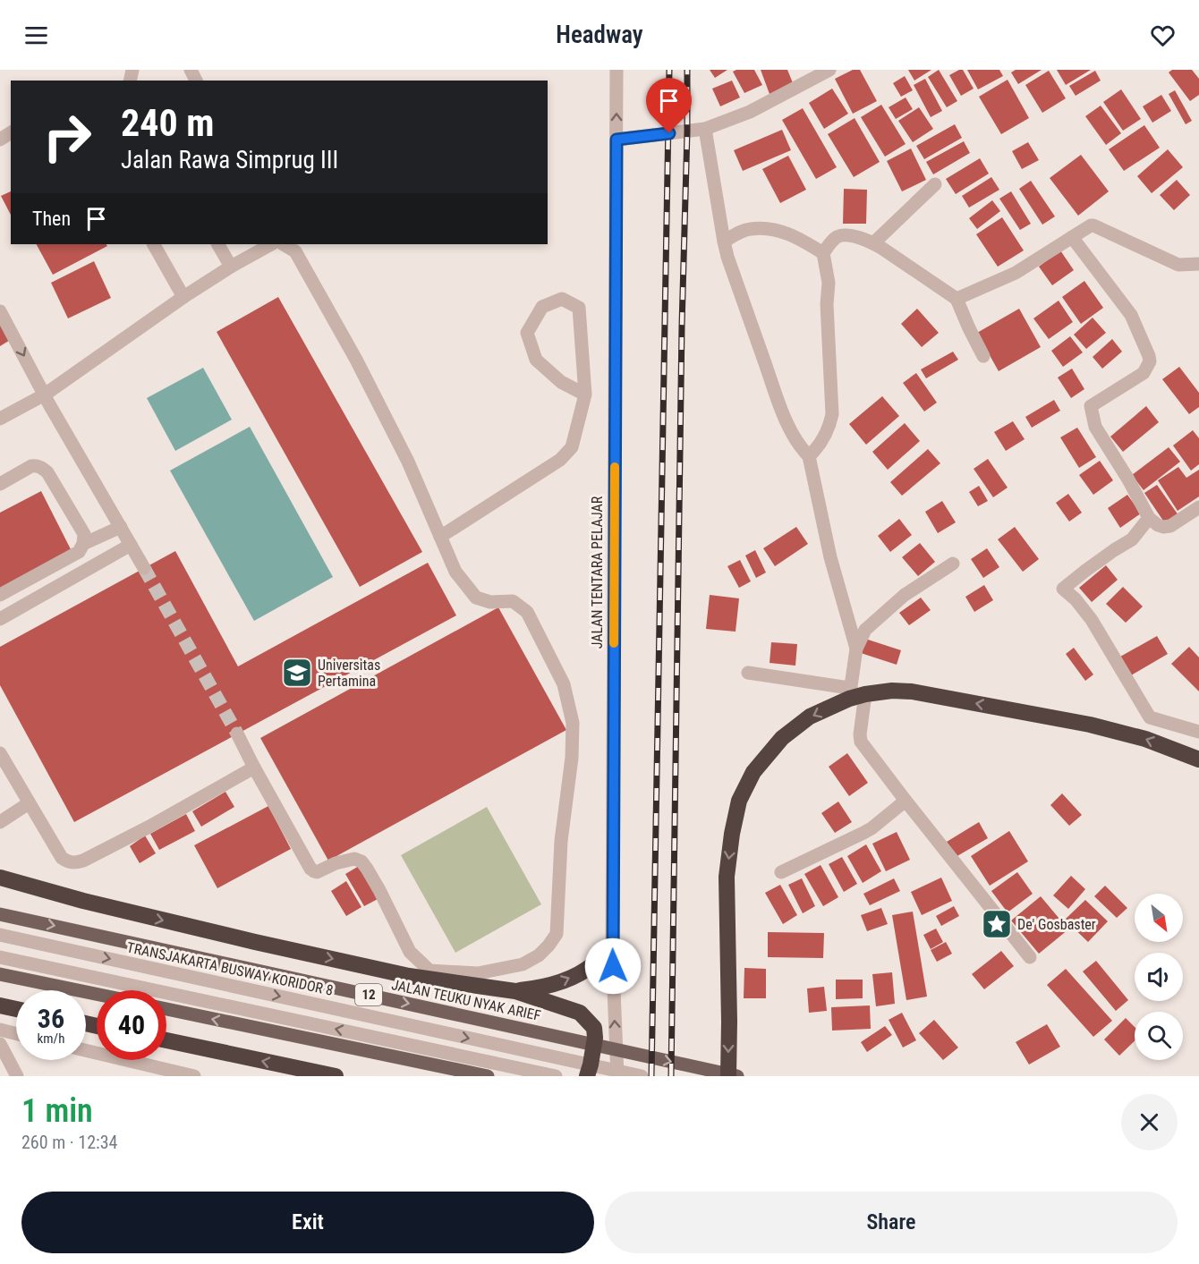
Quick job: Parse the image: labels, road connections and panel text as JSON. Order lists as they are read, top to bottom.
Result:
{
  "streets": {
    "main road": ["12", "JALAN TEUKU NYAK ARIEF"],
    "street": ["JALAN TENTARA PELAJAR", "TRANSJAKARTA BUSWAY KORIDOR 8"]
  },
  "places": {
    "school or university": ["Universitas Pertamina"],
    "place": ["De' Gosbaster"]
  },
  "north": "bottom right",
  "page": {
    "header": "Headway",
    "turn": ["240 m", "Jalan Rawa Simprug III"],
    "then": "Then",
    "speed": "36 km/h",
    "limit": "40",
    "heading": ["1 min", "260 m · 12:34"],
    "buttons": ["Exit", "Share"]
  }
}
